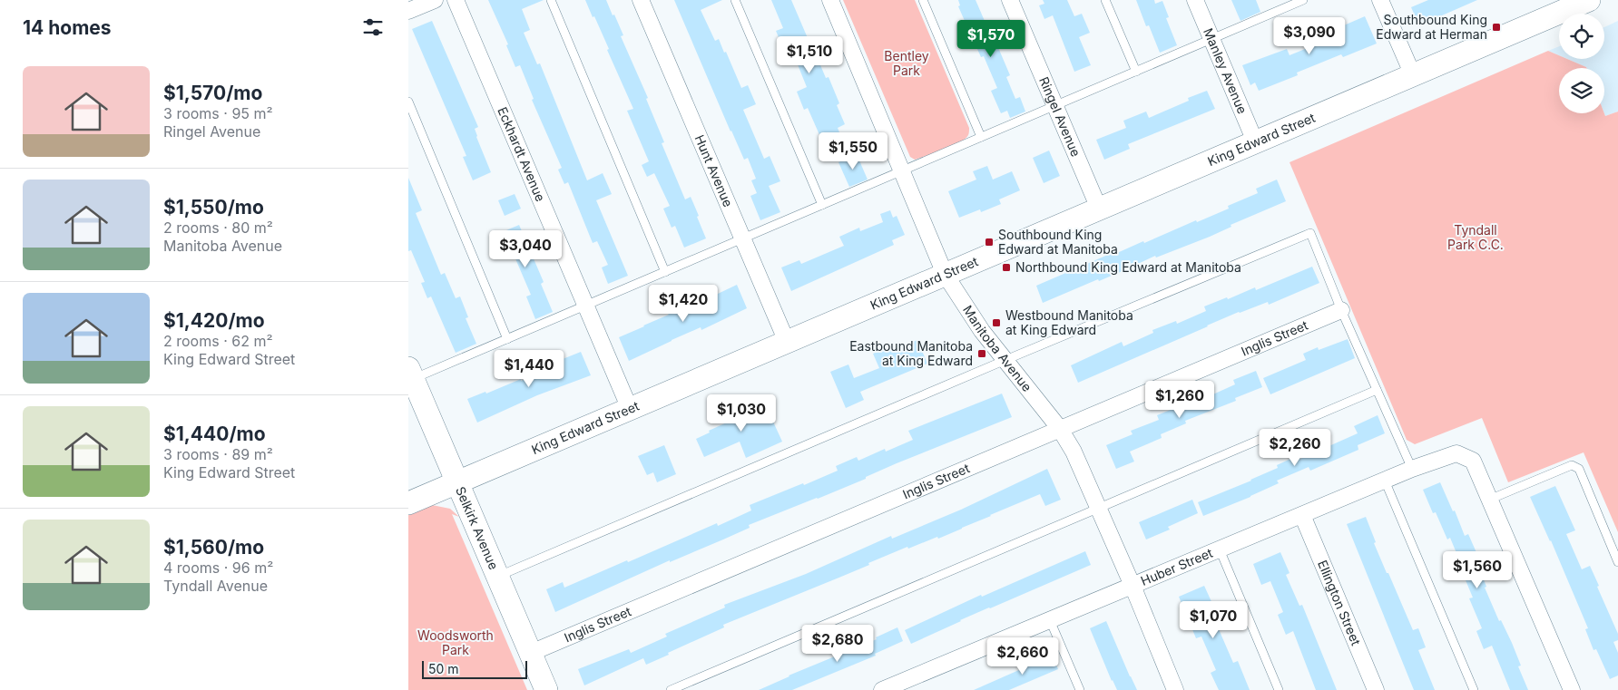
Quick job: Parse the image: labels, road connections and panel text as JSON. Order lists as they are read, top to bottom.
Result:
{
  "streets": {
    "street": [
      "Manley Avenue",
      "Ringel Avenue",
      "King Edward Street",
      "Eckhardt Avenue",
      "Hunt Avenue",
      "Inglis Street",
      "Manitoba Avenue",
      "Selkirk Avenue",
      "Huber Street",
      "Ellington Street"
    ]
  },
  "crossings": [
    ["Manley Avenue", "King Edward Street"],
    ["Ringel Avenue", "King Edward Street"],
    ["King Edward Street", "Eckhardt Avenue"],
    ["King Edward Street", "Hunt Avenue"],
    ["King Edward Street", "Manitoba Avenue"],
    ["King Edward Street", "Selkirk Avenue"],
    ["Inglis Street", "Manitoba Avenue"],
    ["Inglis Street", "Selkirk Avenue"],
    ["Manitoba Avenue", "Huber Street"],
    ["Huber Street", "Ellington Street"]
  ],
  "parks": ["Bentley Park", "Tyndall Park C.C.", "Woodsworth Park"],
  "places": {
    "transit": [
      "Southbound King Edward at Herman",
      "Southbound King Edward at Manitoba",
      "Northbound King Edward at Manitoba",
      "Westbound Manitoba at King Edward",
      "Eastbound Manitoba at King Edward"
    ]
  },
  "scale_bar": "50 m",
  "page": {
    "heading": "14 homes",
    "price": [
      "$3,090",
      "$1,570",
      "$1,510",
      "$1,550",
      "$3,040",
      "$1,420",
      "$1,440",
      "$1,260",
      "$1,030",
      "$2,260",
      "$1,560",
      "$1,070",
      "$2,680",
      "$2,660"
    ],
    "list": [
      {
        "name": "$1,570/mo",
        "note": "3 rooms · 95 m² · Ringel Avenue"
      },
      {
        "name": "$1,550/mo",
        "note": "2 rooms · 80 m² · Manitoba Avenue"
      },
      {
        "name": "$1,420/mo",
        "note": "2 rooms · 62 m² · King Edward Street"
      },
      {
        "name": "$1,440/mo",
        "note": "3 rooms · 89 m² · King Edward Street"
      },
      {
        "name": "$1,560/mo",
        "note": "4 rooms · 96 m² · Tyndall Avenue"
      }
    ],
    "scale": "50 m"
  }
}
